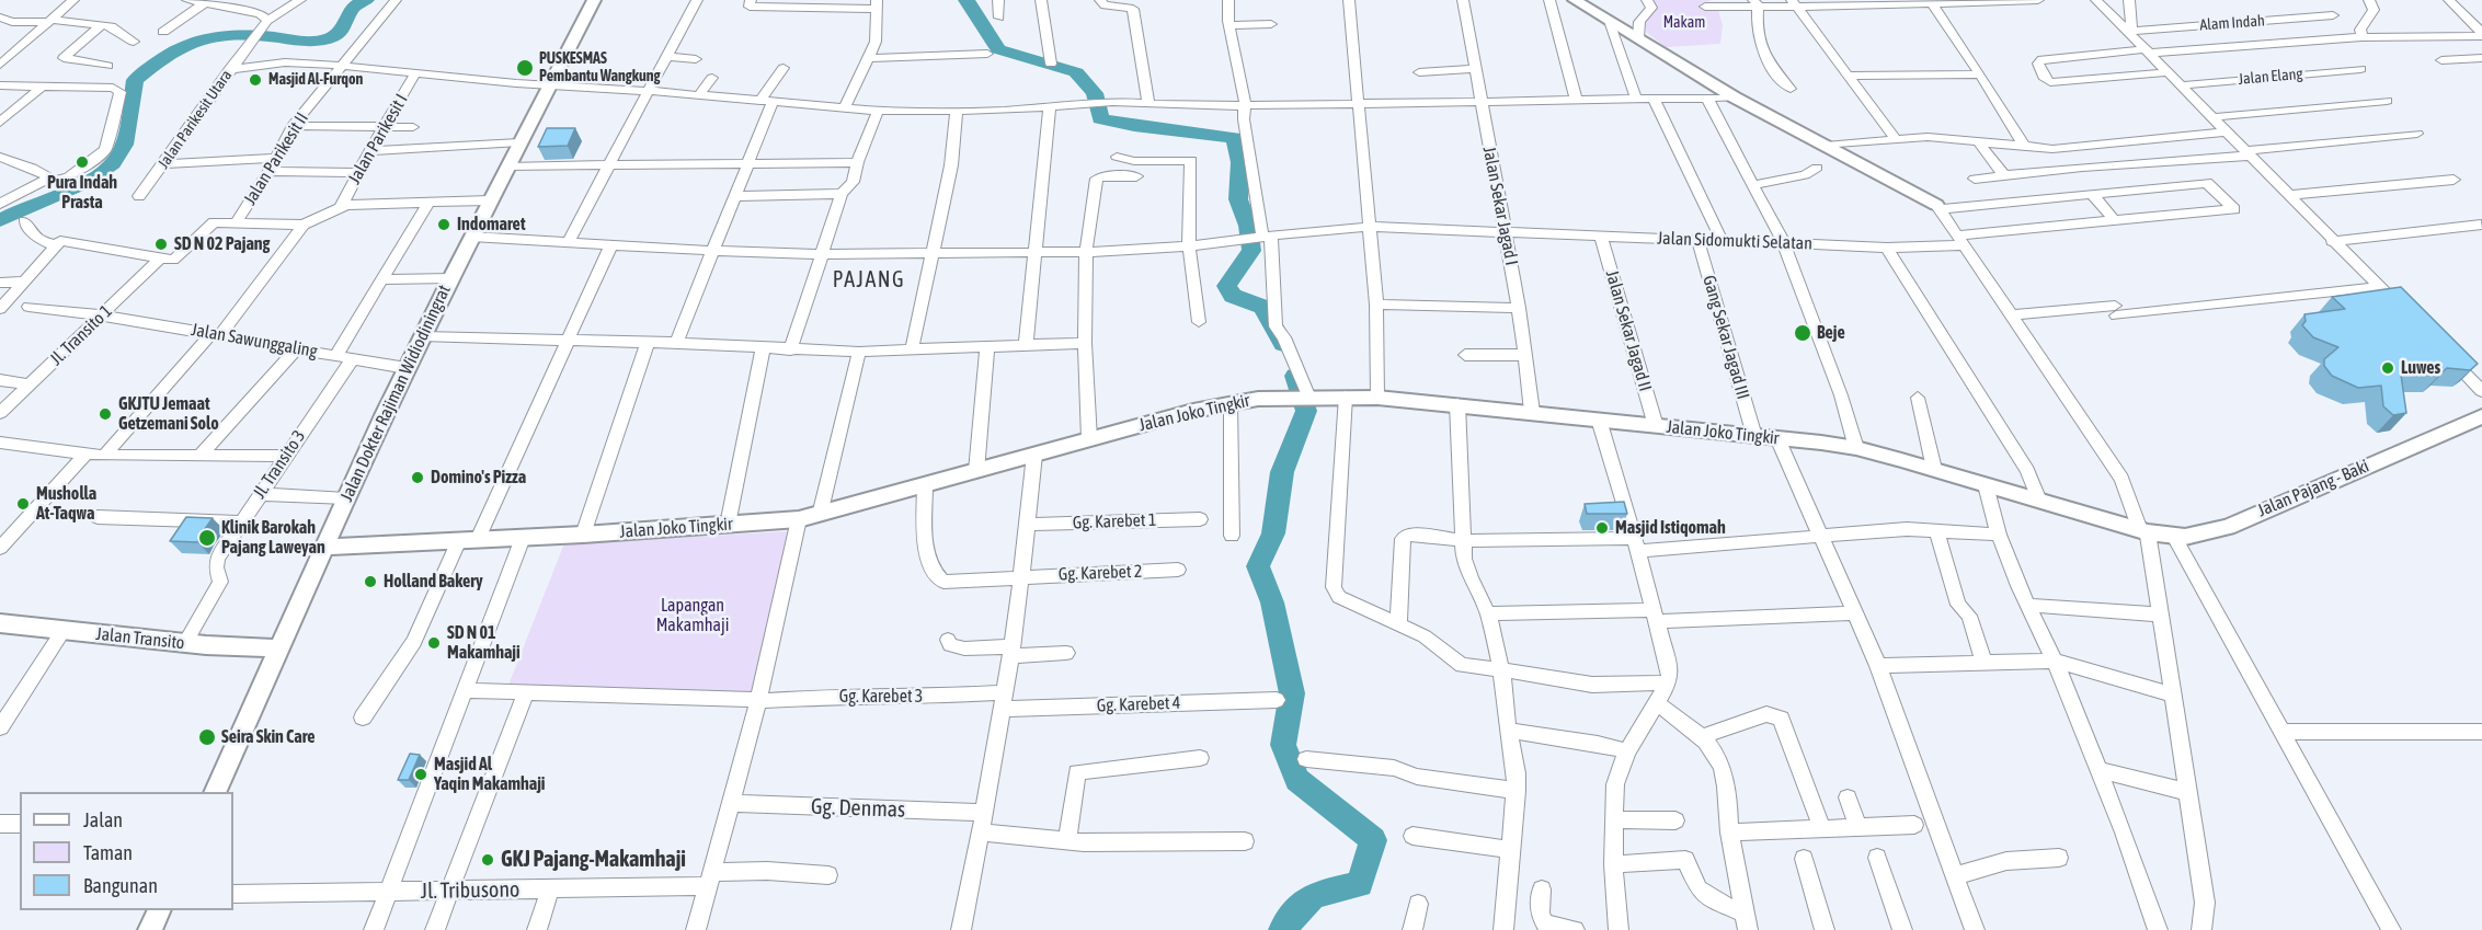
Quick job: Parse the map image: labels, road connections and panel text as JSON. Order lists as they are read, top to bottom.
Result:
{
  "streets": {
    "main road": [
      "Jalan Dokter Rajiman Widiodiningrat",
      "Jalan Joko Tingkir",
      "Jalan Pajang - Baki",
      "Jalan Transito"
    ],
    "street": [
      "Alam Indah",
      "Jalan Elang",
      "Jalan Parikesit Utara",
      "Jalan Parikesit I",
      "Jalan Parikesit II",
      "Jalan Sekar Jagad I",
      "Jalan Sidomukti Selatan",
      "Jalan Sekar Jagad II",
      "Jl. Transito 1",
      "Gang Sekar Jagad III",
      "Jalan Sawunggaling",
      "Jl. Transito 3",
      "Gg. Karebet 1",
      "Gg. Karebet 2",
      "Gg. Karebet 3",
      "Gg. Karebet 4",
      "Gg. Denmas",
      "Jl. Tribusono"
    ]
  },
  "crossings": [
    ["Jalan Sekar Jagad I", "Jalan Sidomukti Selatan"],
    ["Jalan Sekar Jagad I", "Jalan Joko Tingkir"],
    ["Jalan Sidomukti Selatan", "Jalan Sekar Jagad II"],
    ["Jalan Sidomukti Selatan", "Gang Sekar Jagad III"],
    ["Jalan Sidomukti Selatan", "Jalan Dokter Rajiman Widiodiningrat"],
    ["Jalan Sekar Jagad II", "Jalan Joko Tingkir"],
    ["Jl. Transito 1", "Jalan Sawunggaling"],
    ["Gang Sekar Jagad III", "Jalan Joko Tingkir"],
    ["Jalan Sawunggaling", "Jalan Dokter Rajiman Widiodiningrat"],
    ["Jalan Sawunggaling", "Jl. Transito 3"],
    ["Jalan Dokter Rajiman Widiodiningrat", "Jalan Joko Tingkir"],
    ["Jalan Dokter Rajiman Widiodiningrat", "Jalan Transito"],
    ["Jalan Joko Tingkir", "Jalan Pajang - Baki"],
    ["Jalan Joko Tingkir", "Gg. Karebet 2"],
    ["Jl. Transito 3", "Jalan Transito"],
    ["Gg. Karebet 3", "Gg. Karebet 4"]
  ],
  "districts": ["PAJANG"],
  "parks": ["Makam", "Lapangan Makamhaji"],
  "places": [
    "PUSKESMAS Pembantu Wangkung",
    "Masjid Al-Furqon",
    "Pura Indah Prasta",
    "Indomaret",
    "SD N 02 Pajang",
    "Beje",
    "Luwes",
    "GKJTU Jemaat Getzemani Solo",
    "Domino's Pizza",
    "Musholla At-Taqwa",
    "Masjid Istiqomah",
    "Klinik Barokah Pajang Laweyan",
    "Holland Bakery",
    "SD N 01 Makamhaji",
    "Seira Skin Care",
    "Masjid Al Yaqin Makamhaji",
    "GKJ Pajang-Makamhaji"
  ],
  "legend": ["Jalan", "Taman", "Bangunan"]
}
